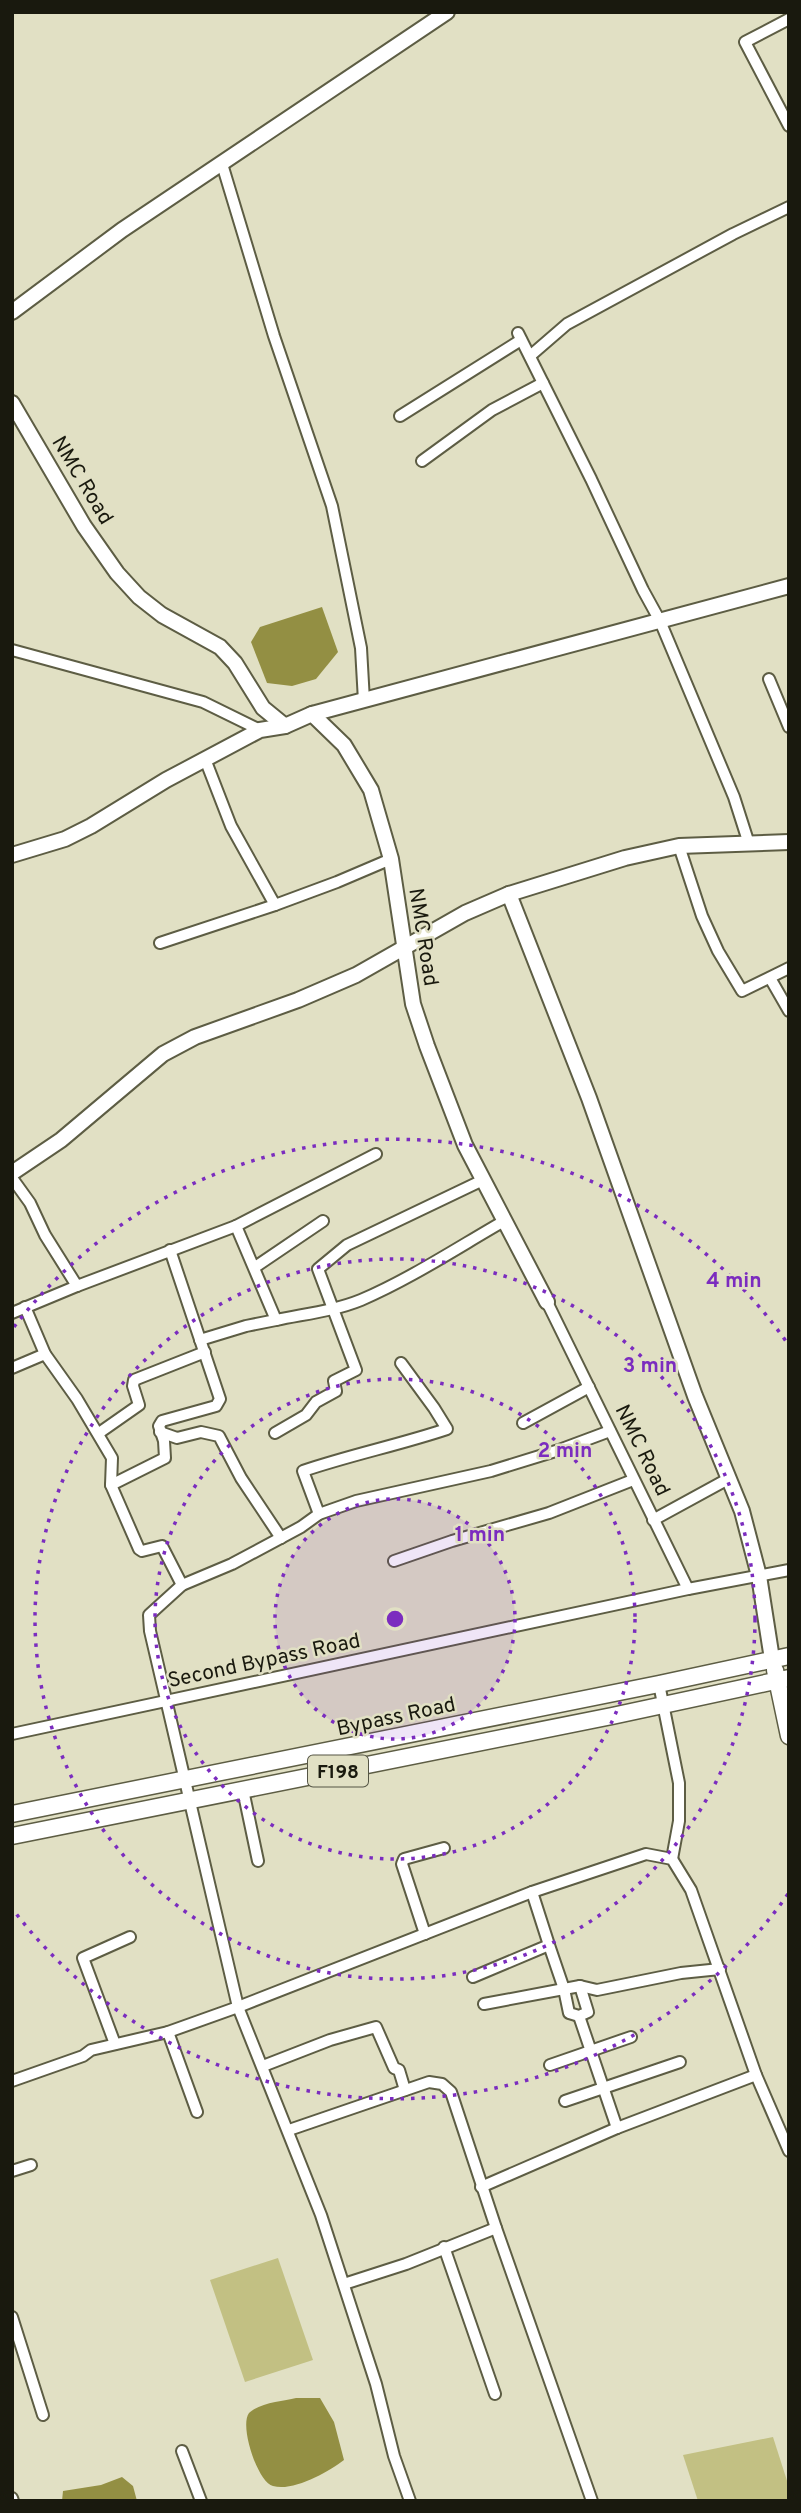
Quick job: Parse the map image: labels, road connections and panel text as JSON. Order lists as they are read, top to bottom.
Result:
{
  "streets": {
    "main road": ["Bypass Road", "F198"],
    "street": ["NMC Road", "Second Bypass Road"]
  },
  "crossings": [
    ["NMC Road", "Second Bypass Road"]
  ],
  "rings": [
    "4 min",
    "3 min",
    "2 min",
    "1 min"
  ]
}
